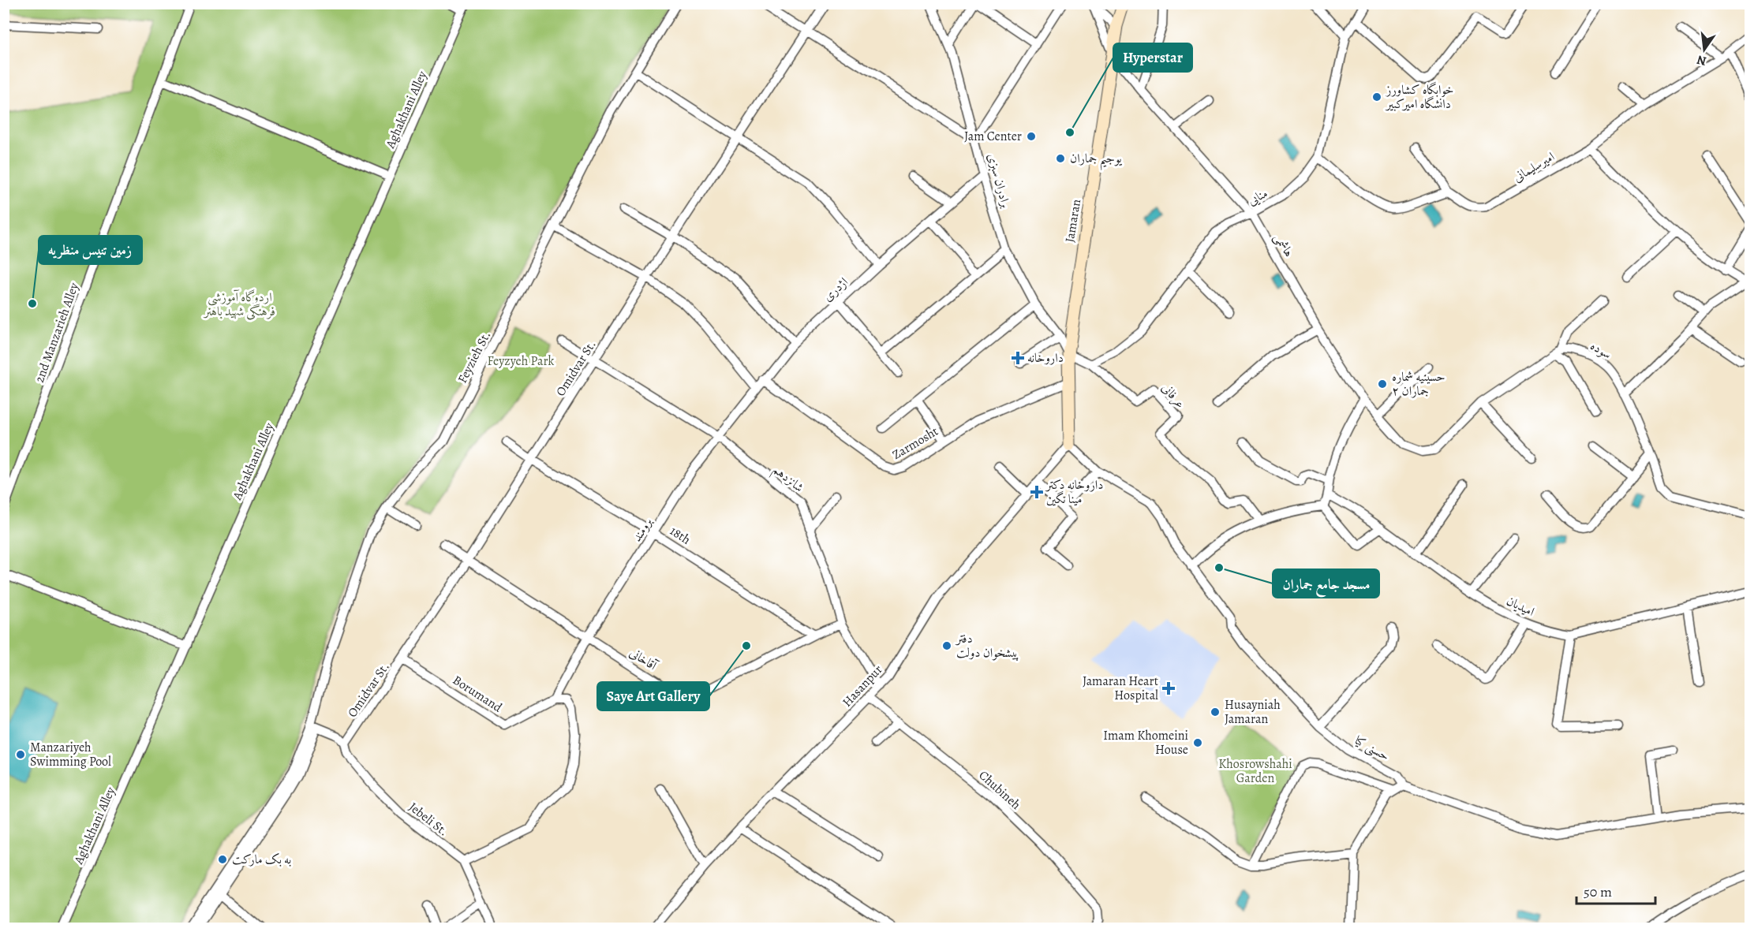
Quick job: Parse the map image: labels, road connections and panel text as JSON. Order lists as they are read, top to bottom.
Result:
{
  "streets": {
    "main road": ["Jamaran"],
    "street": [
      "Aghakhani Alley",
      "امیرسلیمانی",
      "برادران سبزی",
      "منایی",
      "هاشمی",
      "اژدری",
      "2nd Manzarieh Alley",
      "سوده",
      "Feyzieh St.",
      "Omidvar St.",
      "عرفانی",
      "Zarmosht",
      "شانزدهم",
      "برومند",
      "18th",
      "امیدیان",
      "آقاخانی",
      "Hasanpur",
      "Borumand",
      "حسنی کیا",
      "Chubineh",
      "Jebeli St."
    ]
  },
  "crossings": [
    ["برادران سبزی", "Jamaran"],
    ["برادران سبزی", "اژدری"],
    ["برادران سبزی", "عرفانی"],
    ["منایی", "هاشمی"],
    ["منایی", "عرفانی"],
    ["Jamaran", "هاشمی"],
    ["Jamaran", "عرفانی"],
    ["Jamaran", "Zarmosht"],
    ["Jamaran", "Hasanpur"],
    ["Jamaran", "حسنی کیا"],
    ["اژدری", "Zarmosht"],
    ["اژدری", "شانزدهم"],
    ["اژدری", "برومند"],
    ["Feyzieh St.", "Jebeli St."],
    ["Omidvar St.", "شانزدهم"],
    ["Omidvar St.", "18th"],
    ["Omidvar St.", "آقاخانی"],
    ["Omidvar St.", "Borumand"],
    ["Omidvar St.", "Jebeli St."],
    ["شانزدهم", "برومند"],
    ["شانزدهم", "آقاخانی"],
    ["شانزدهم", "Hasanpur"],
    ["برومند", "18th"],
    ["برومند", "آقاخانی"],
    ["18th", "آقاخانی"],
    ["Hasanpur", "حسنی کیا"],
    ["Hasanpur", "Chubineh"]
  ],
  "parks": ["اردوگاه آموزشی فرهنگی شهید باهنر", "Feyzyeh Park", "Khosrowshahi Garden"],
  "places": {
    "other": [
      "خوابگاه کشاورز دانشگاه امیرکبیر",
      "Hyperstar",
      "Jam Center",
      "یوجیم جماران",
      "زمین تنیس منظریه",
      "حسینیه شماره ۲ جماران",
      "مسجد جامع جماران",
      "Saye Art Gallery",
      "دفتر پیشخوان دولت",
      "Husayniah Jamaran",
      "Imam Khomeini House",
      "Manzariyeh Swimming Pool",
      "به بک مارکت"
    ],
    "health": ["داروخانه", "داروخانه دکتر مینا نگین", "Jamaran Heart Hospital"]
  },
  "scale_bar": "50 m",
  "north": "bottom"
}
